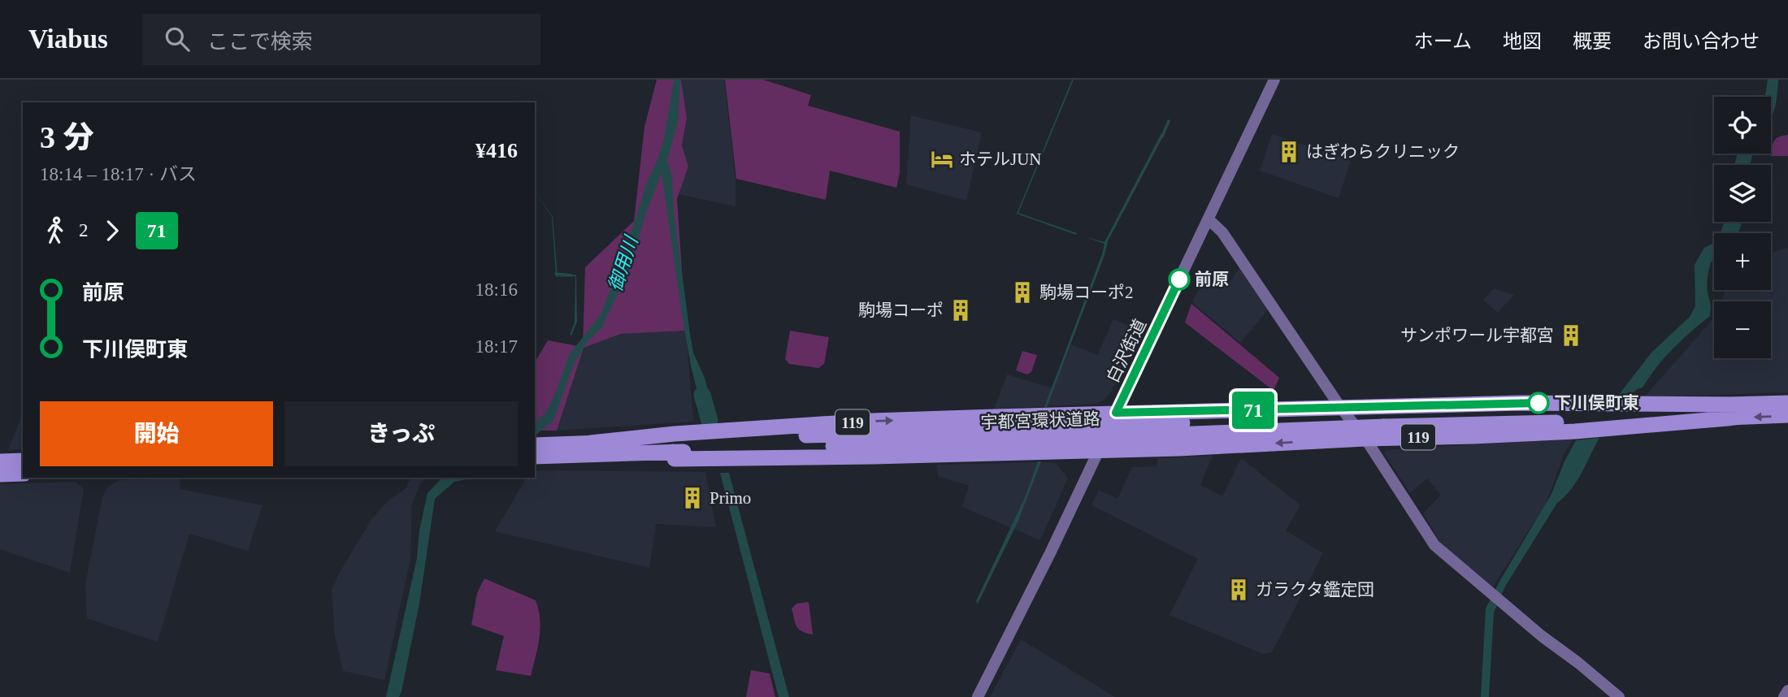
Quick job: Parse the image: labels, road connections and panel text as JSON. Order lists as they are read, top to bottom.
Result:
{
  "streets": {
    "highway": ["宇都宮環状道路", "119"],
    "main road": ["白沢街道"]
  },
  "crossings": [
    ["白沢街道", "119"],
    ["宇都宮環状道路", "119"]
  ],
  "water": ["御用川"],
  "places": {
    "building": [
      "はぎわらクリニック",
      "駒場コーポ2",
      "駒場コーポ",
      "サンポワール宇都宮",
      "Primo",
      "ガラクタ鑑定団"
    ],
    "hotel": ["ホテルJUN"],
    "other": ["前原", "下川俣町東"]
  },
  "lines": ["bus line 71"],
  "page": {
    "header": "Viabus",
    "search": "ここで検索",
    "nav": [
      "ホーム",
      "地図",
      "概要",
      "お問い合わせ"
    ],
    "on_map": "71",
    "map_buttons": ["+", "−"],
    "heading": ["3 分", "18:14 – 18:17 · バス", "¥416"],
    "legs": ["2", "71"],
    "list": [
      {
        "name": "前原",
        "value": "18:16"
      },
      {
        "name": "下川俣町東",
        "value": "18:17"
      }
    ],
    "buttons": ["開始", "きっぷ"]
  }
}
